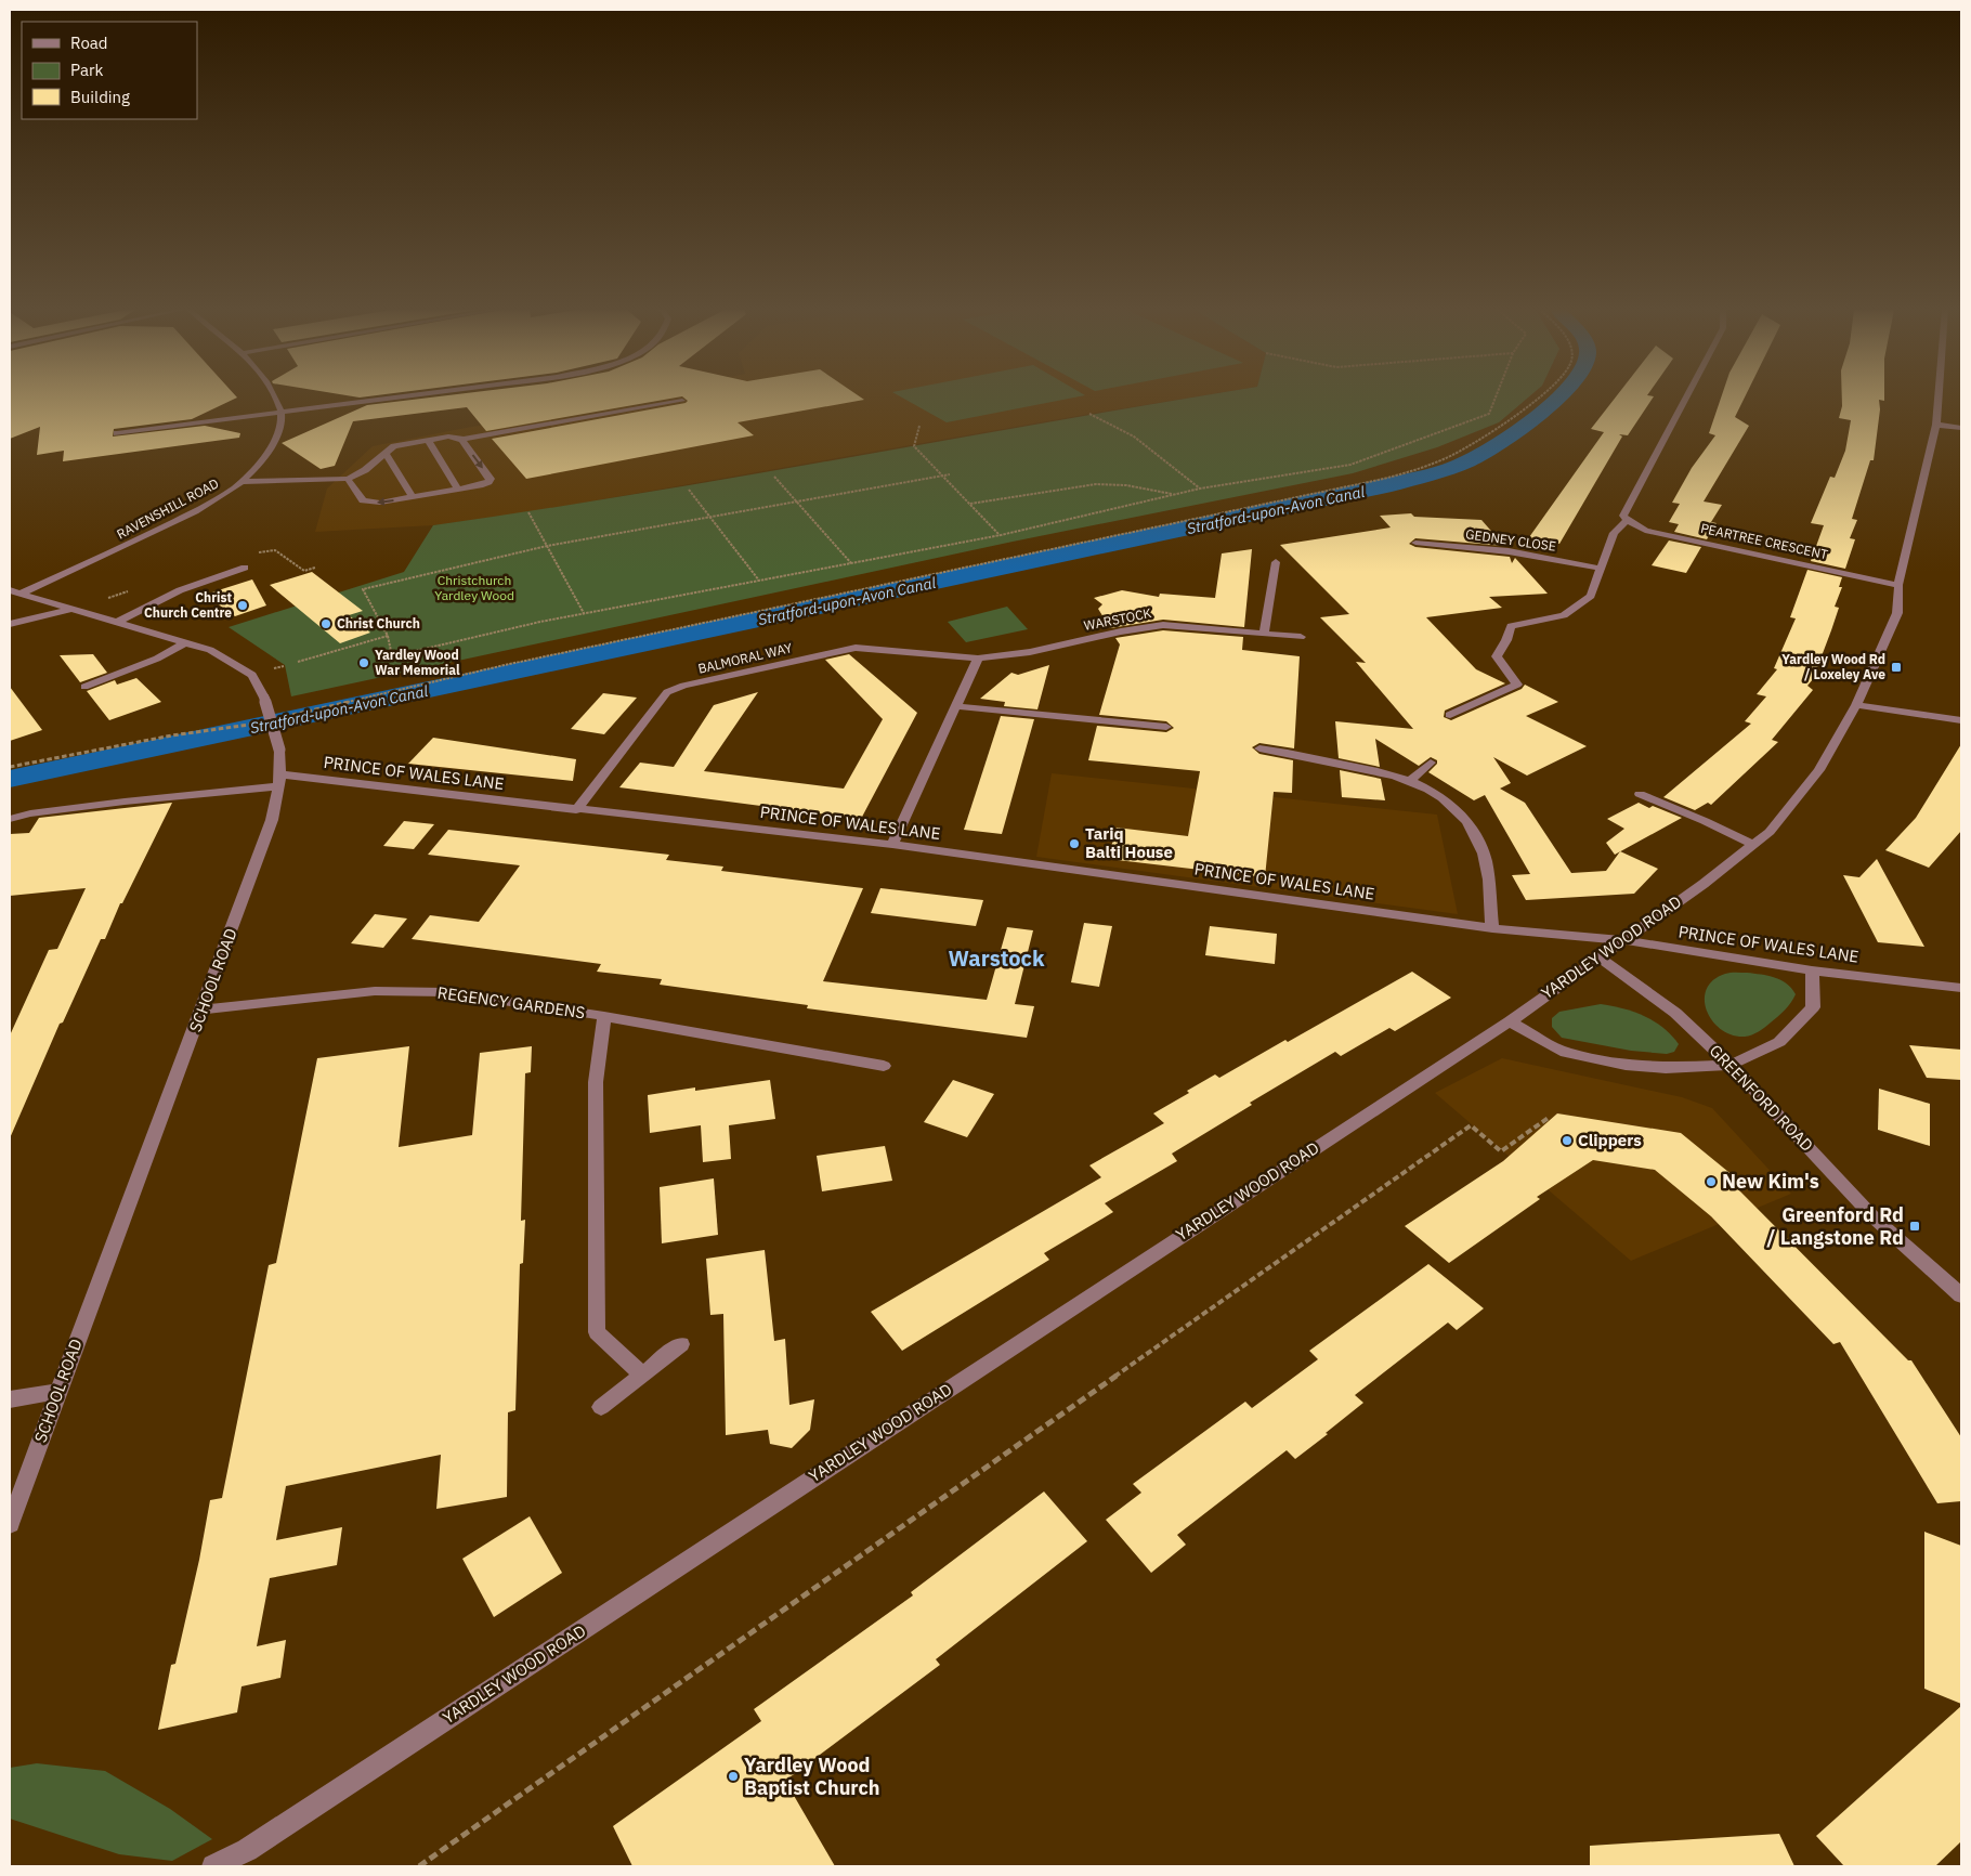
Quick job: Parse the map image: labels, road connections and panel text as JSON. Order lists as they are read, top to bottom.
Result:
{
  "streets": {
    "street": [
      "RAVENSHILL ROAD",
      "GEDNEY CLOSE",
      "PEARTREE CRESCENT",
      "WARSTOCK",
      "BALMORAL WAY",
      "PRINCE OF WALES LANE",
      "YARDLEY WOOD ROAD",
      "SCHOOL ROAD",
      "REGENCY GARDENS",
      "GREENFORD ROAD"
    ]
  },
  "crossings": [
    ["RAVENSHILL ROAD", "SCHOOL ROAD"],
    ["PEARTREE CRESCENT", "YARDLEY WOOD ROAD"],
    ["WARSTOCK", "BALMORAL WAY"],
    ["BALMORAL WAY", "PRINCE OF WALES LANE"],
    ["PRINCE OF WALES LANE", "YARDLEY WOOD ROAD"],
    ["PRINCE OF WALES LANE", "SCHOOL ROAD"],
    ["YARDLEY WOOD ROAD", "GREENFORD ROAD"],
    ["SCHOOL ROAD", "REGENCY GARDENS"]
  ],
  "districts": ["Warstock"],
  "water": ["Stratford-upon-Avon Canal"],
  "parks": ["Christchurch Yardley Wood"],
  "places": {
    "other": [
      "Christ Church Centre",
      "Christ Church",
      "Yardley Wood War Memorial",
      "Tariq Balti House",
      "Clippers",
      "New Kim's",
      "Yardley Wood Baptist Church"
    ],
    "transit": ["Yardley Wood Rd / Loxeley Ave", "Greenford Rd / Langstone Rd"]
  },
  "legend": ["Road", "Park", "Building"]
}
